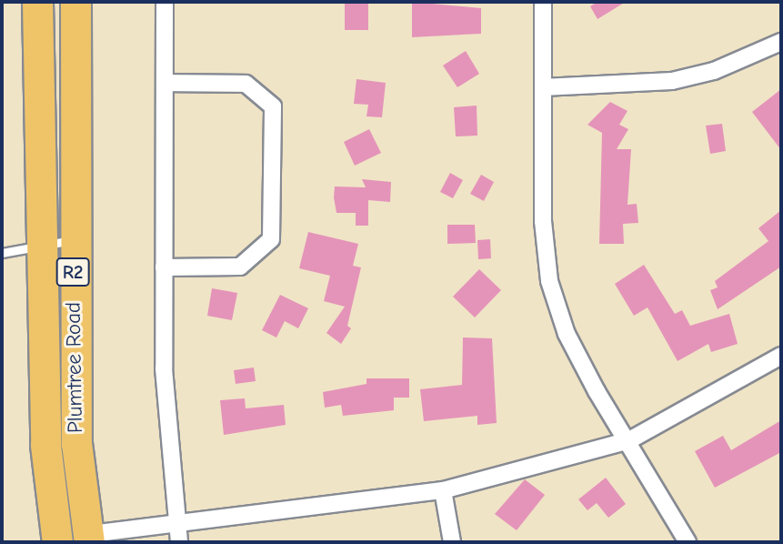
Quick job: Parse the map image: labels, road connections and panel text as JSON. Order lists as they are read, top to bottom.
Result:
{
  "streets": {
    "highway": ["R2", "Plumtree Road"]
  }
}
